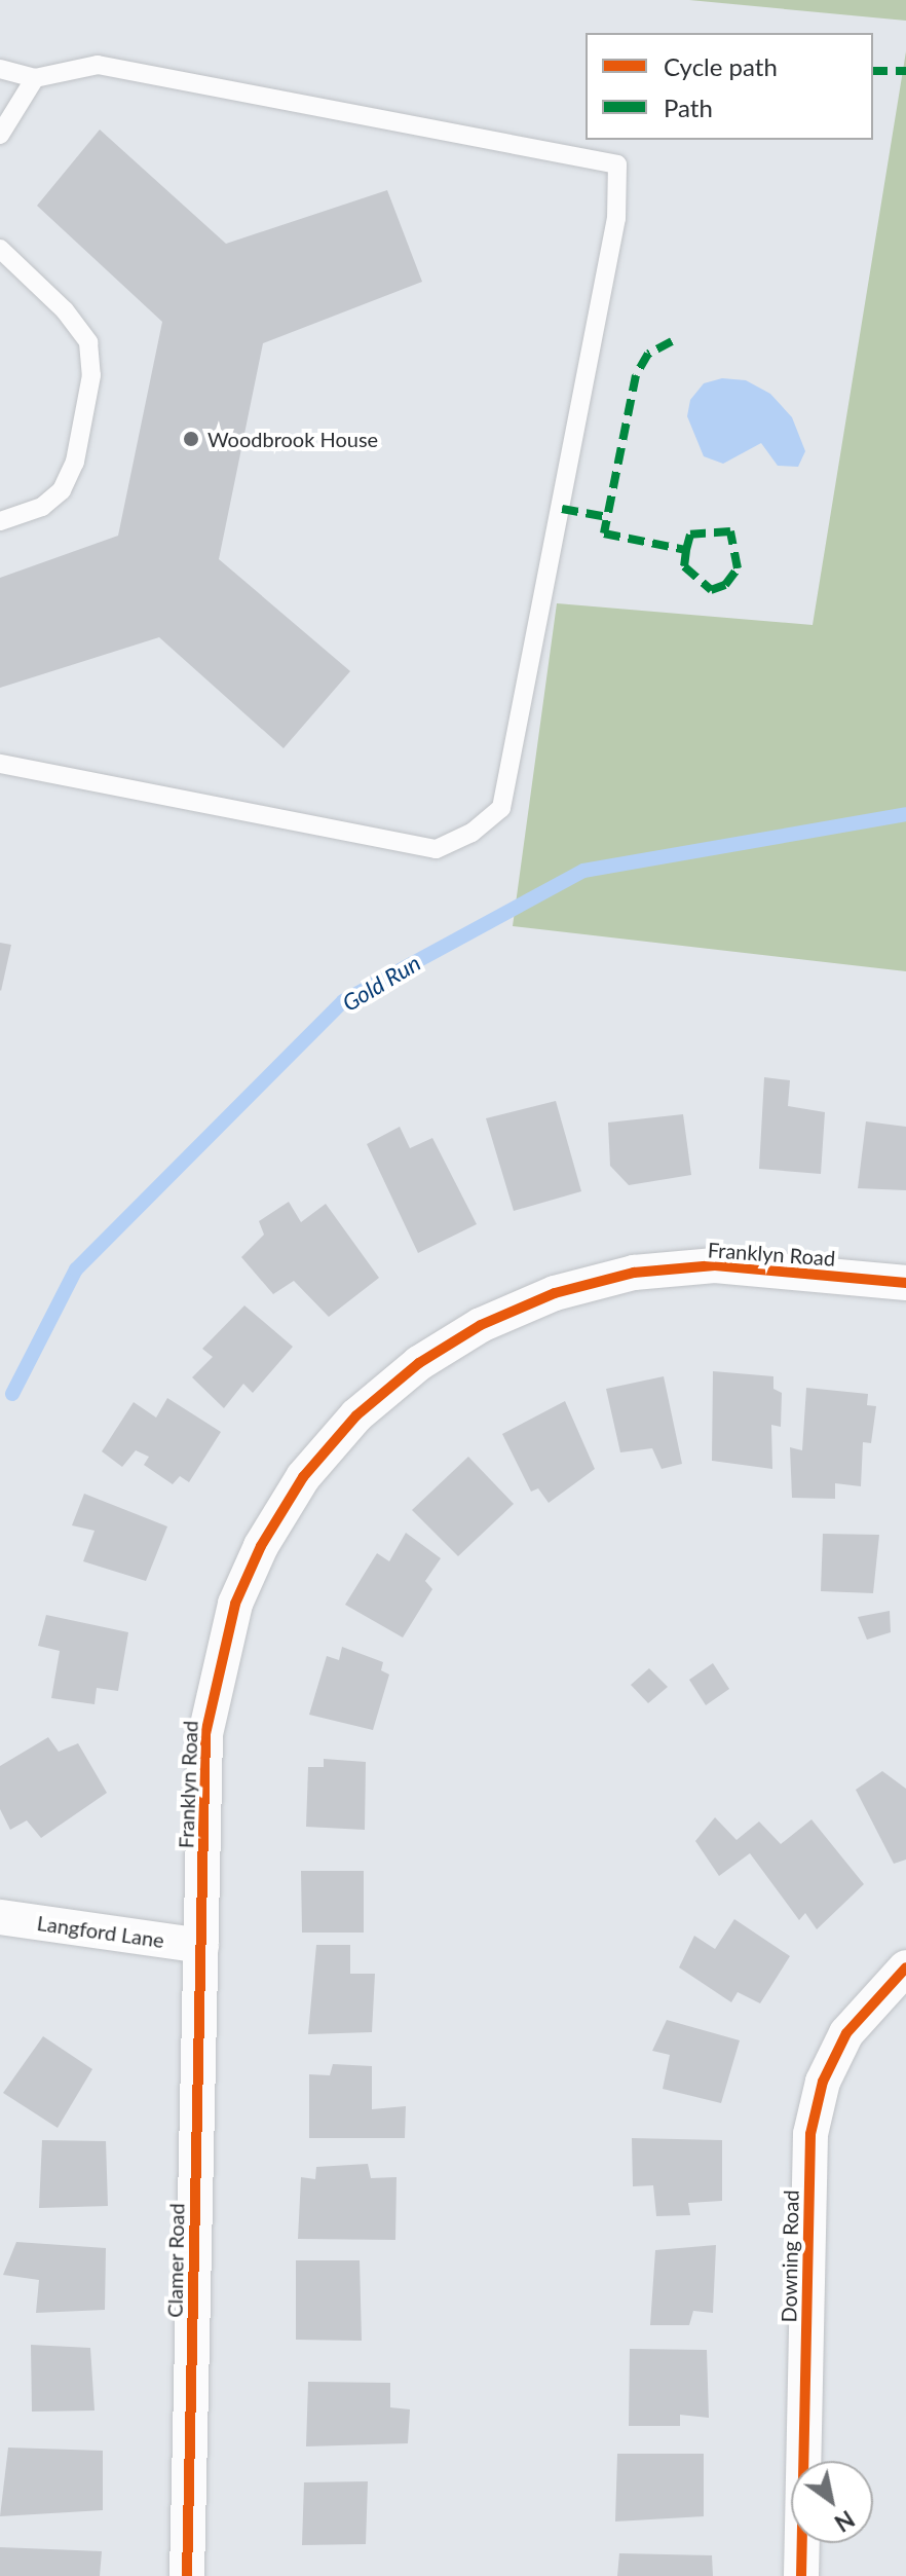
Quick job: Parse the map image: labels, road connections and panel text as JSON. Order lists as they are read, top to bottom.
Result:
{
  "streets": {
    "street": [
      "Franklyn Road",
      "Langford Lane",
      "Downing Road",
      "Clamer Road"
    ]
  },
  "crossings": [
    ["Franklyn Road", "Langford Lane"],
    ["Franklyn Road", "Clamer Road"],
    ["Langford Lane", "Clamer Road"]
  ],
  "water": ["Gold Run"],
  "places": ["Woodbrook House"],
  "legend": ["Cycle path", "Path"],
  "north": "bottom right"
}
